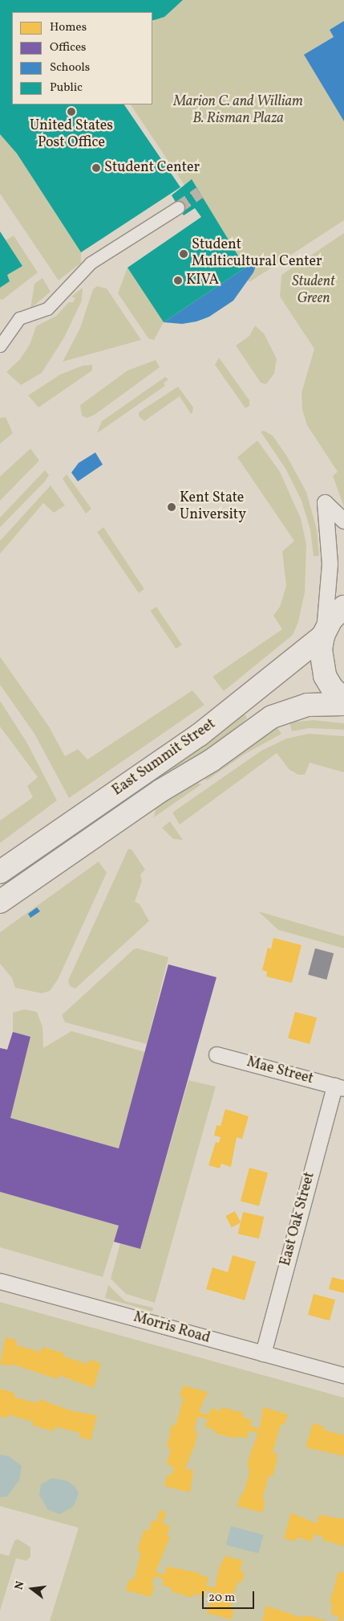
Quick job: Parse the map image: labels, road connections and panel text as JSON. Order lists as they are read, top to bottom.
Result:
{
  "streets": {
    "main road": ["East Summit Street"],
    "street": ["Mae Street", "East Oak Street", "Morris Road"]
  },
  "crossings": [
    ["Mae Street", "East Oak Street"],
    ["East Oak Street", "Morris Road"]
  ],
  "parks": ["Marion C. and William B. Risman Plaza", "Student Green"],
  "places": [
    "United States Post Office",
    "Student Center",
    "Student Multicultural Center",
    "KIVA",
    "Kent State University"
  ],
  "legend": [
    "Homes",
    "Offices",
    "Schools",
    "Public"
  ],
  "scale_bar": "20 m",
  "north": "left"
}
